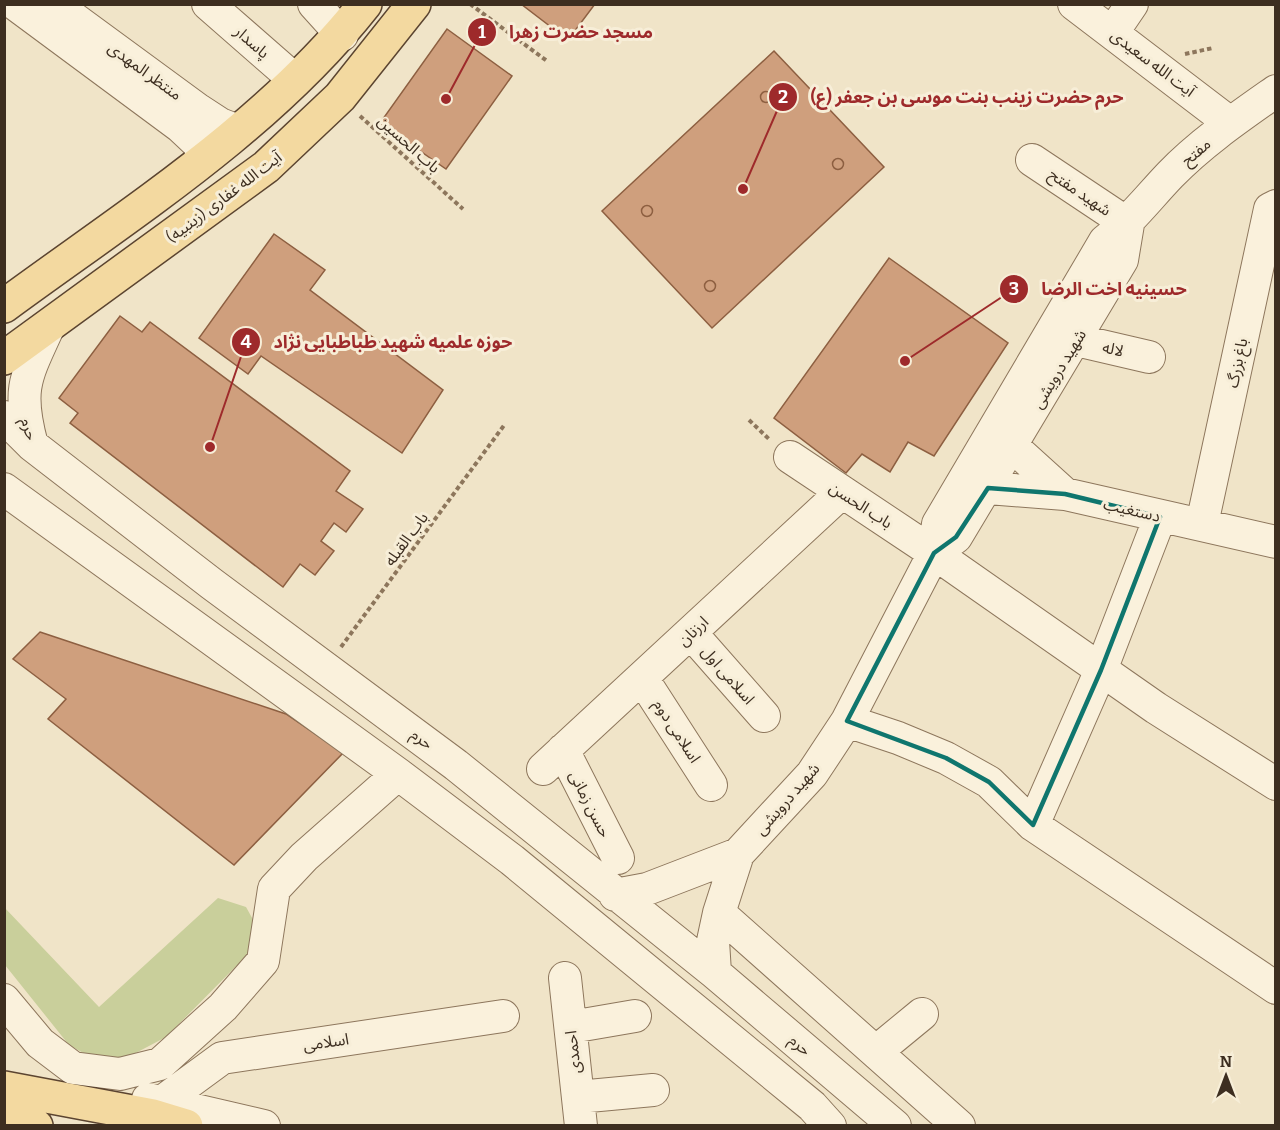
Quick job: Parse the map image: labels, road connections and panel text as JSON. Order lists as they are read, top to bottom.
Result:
{
  "streets": {
    "main road": ["آیت الله غفاری (زینبیه)"],
    "street": [
      "پاسدار",
      "آیت الله سعیدی",
      "منتظر المهدی",
      "مفتح",
      "شهید مفتح",
      "لاله",
      "باغ بزرگ",
      "شهید درویشی",
      "حرم",
      "باب الحسن",
      "دستغیب",
      "ارزنان",
      "اسلامی اول",
      "اسلامی دوم",
      "حسن زمانی",
      "اسلامی",
      "احمدی"
    ],
    "path": ["باب الحسین", "باب القبله"]
  },
  "crossings": [
    ["آیت الله سعیدی", "مفتح"],
    ["باب الحسین", "آیت الله غفاری (زینبیه)"],
    ["مفتح", "شهید مفتح"],
    ["مفتح", "شهید درویشی"],
    ["شهید مفتح", "شهید درویشی"],
    ["آیت الله غفاری (زینبیه)", "حرم"],
    ["لاله", "شهید درویشی"],
    ["باغ بزرگ", "دستغیب"],
    ["شهید درویشی", "حرم"],
    ["شهید درویشی", "باب الحسن"],
    ["شهید درویشی", "دستغیب"],
    ["حرم", "باب القبله"],
    ["باب الحسن", "ارزنان"],
    ["ارزنان", "اسلامی اول"],
    ["ارزنان", "اسلامی دوم"],
    ["ارزنان", "حسن زمانی"]
  ],
  "places": [
    "مسجد حضرت زهرا",
    "حرم حضرت زینب بنت موسی بن جعفر (ع)",
    "حسینیه اخت الرضا",
    "حوزه علمیه شهید طباطبایی نژاد"
  ],
  "north": "top"
}
